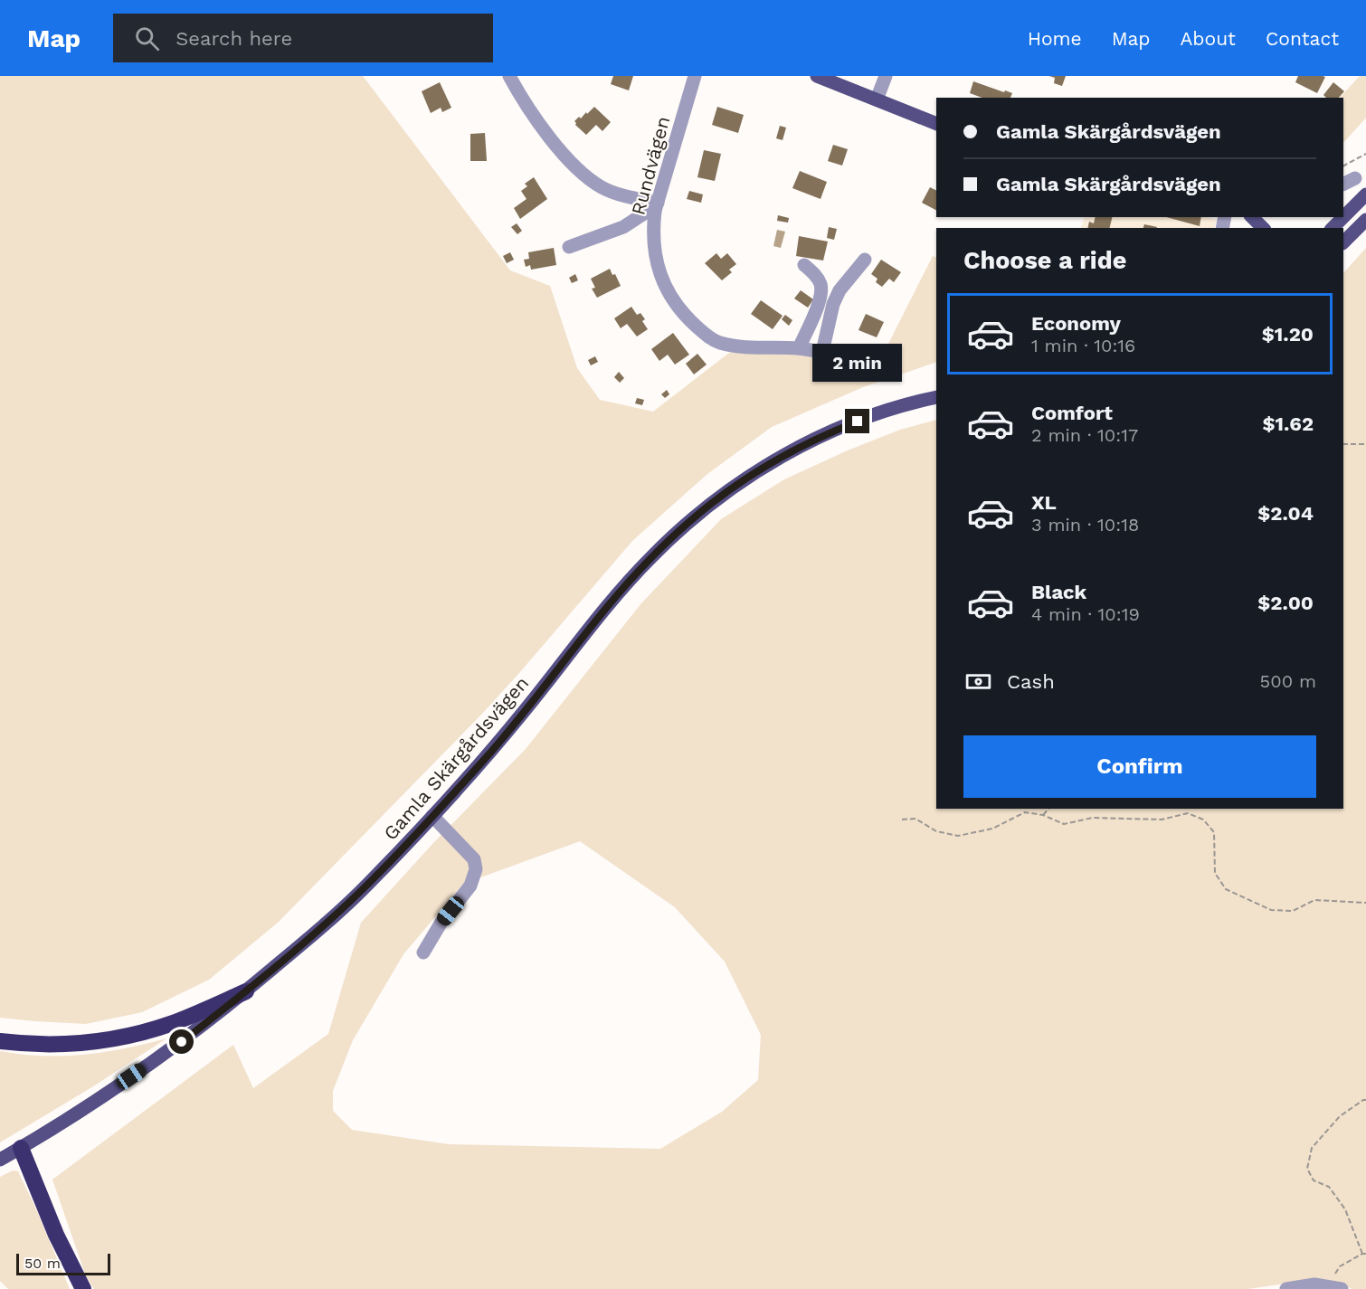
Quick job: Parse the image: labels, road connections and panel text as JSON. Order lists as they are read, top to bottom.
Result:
{
  "streets": {
    "main road": ["Gamla Skärgårdsvägen"],
    "street": ["Rundvägen"]
  },
  "scale_bar": "50 m",
  "page": {
    "header": "Map",
    "search": "Search here",
    "nav": [
      "Home",
      "Map",
      "About",
      "Contact"
    ],
    "banner": ["Gamla Skärgårdsvägen", "Gamla Skärgårdsvägen"],
    "heading": "Choose a ride",
    "list": [
      {
        "name": "Economy",
        "note": "1 min · 10:16",
        "value": "$1.20"
      },
      {
        "name": "Comfort",
        "note": "2 min · 10:17",
        "value": "$1.62"
      },
      {
        "name": "XL",
        "note": "3 min · 10:18",
        "value": "$2.04"
      },
      {
        "name": "Black",
        "note": "4 min · 10:19",
        "value": "$2.00"
      }
    ],
    "bubble": "2 min",
    "pay": ["Cash", "500 m"],
    "buttons": "Confirm",
    "scale": "50 m"
  }
}
